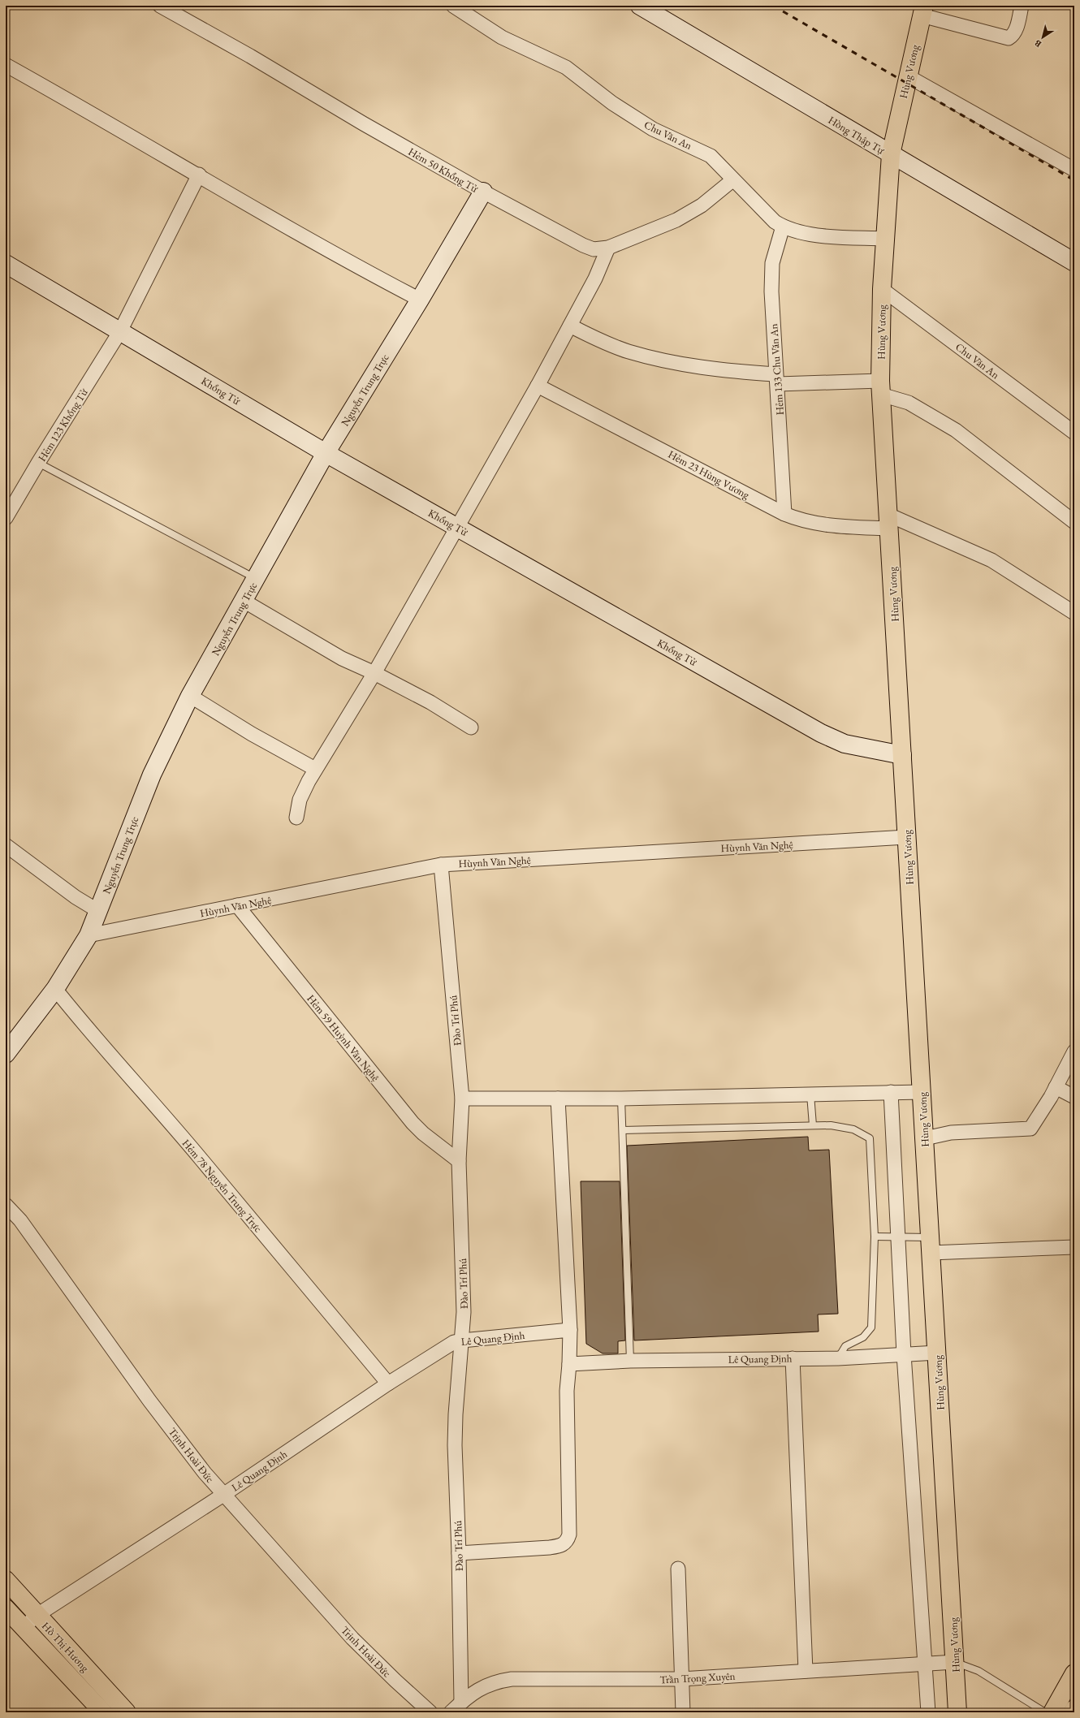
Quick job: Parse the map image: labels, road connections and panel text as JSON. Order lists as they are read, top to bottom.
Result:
{
  "streets": {
    "main road": ["Hùng Vương", "Hồ Thị Hương"],
    "street": [
      "Chu Văn An",
      "Hồng Thập Tự",
      "Hẻm 50 Khổng Tử",
      "Hẻm 133 Chu Văn An",
      "Nguyễn Trung Trực",
      "Khổng Tử",
      "Hẻm 123 Khổng Tử",
      "Hẻm 23 Hùng Vương",
      "Hùynh Văn Nghệ",
      "Đào Trí Phú",
      "Hẻm 59 Huỳnh Văn Nghệ",
      "Hẻm 78 Nguyễn Trung Trực",
      "Lê Quang Định",
      "Trịnh Hoài Đức",
      "Trần Trọng Xuyên"
    ]
  },
  "crossings": [
    ["Hùng Vương", "Chu Văn An"],
    ["Hùng Vương", "Hồng Thập Tự"],
    ["Hùng Vương", "Khổng Tử"],
    ["Hùng Vương", "Hẻm 23 Hùng Vương"],
    ["Hùng Vương", "Hùynh Văn Nghệ"],
    ["Hùng Vương", "Lê Quang Định"],
    ["Hùng Vương", "Trần Trọng Xuyên"],
    ["Chu Văn An", "Hẻm 50 Khổng Tử"],
    ["Chu Văn An", "Hẻm 133 Chu Văn An"],
    ["Hẻm 50 Khổng Tử", "Nguyễn Trung Trực"],
    ["Hẻm 133 Chu Văn An", "Hẻm 23 Hùng Vương"],
    ["Nguyễn Trung Trực", "Khổng Tử"],
    ["Nguyễn Trung Trực", "Hùynh Văn Nghệ"],
    ["Nguyễn Trung Trực", "Hẻm 78 Nguyễn Trung Trực"],
    ["Khổng Tử", "Hẻm 123 Khổng Tử"],
    ["Hùynh Văn Nghệ", "Đào Trí Phú"],
    ["Hùynh Văn Nghệ", "Hẻm 59 Huỳnh Văn Nghệ"],
    ["Đào Trí Phú", "Hẻm 59 Huỳnh Văn Nghệ"],
    ["Đào Trí Phú", "Lê Quang Định"],
    ["Đào Trí Phú", "Trần Trọng Xuyên"],
    ["Hẻm 78 Nguyễn Trung Trực", "Lê Quang Định"],
    ["Lê Quang Định", "Trịnh Hoài Đức"],
    ["Lê Quang Định", "Hồ Thị Hương"]
  ],
  "north": "bottom left"
}
